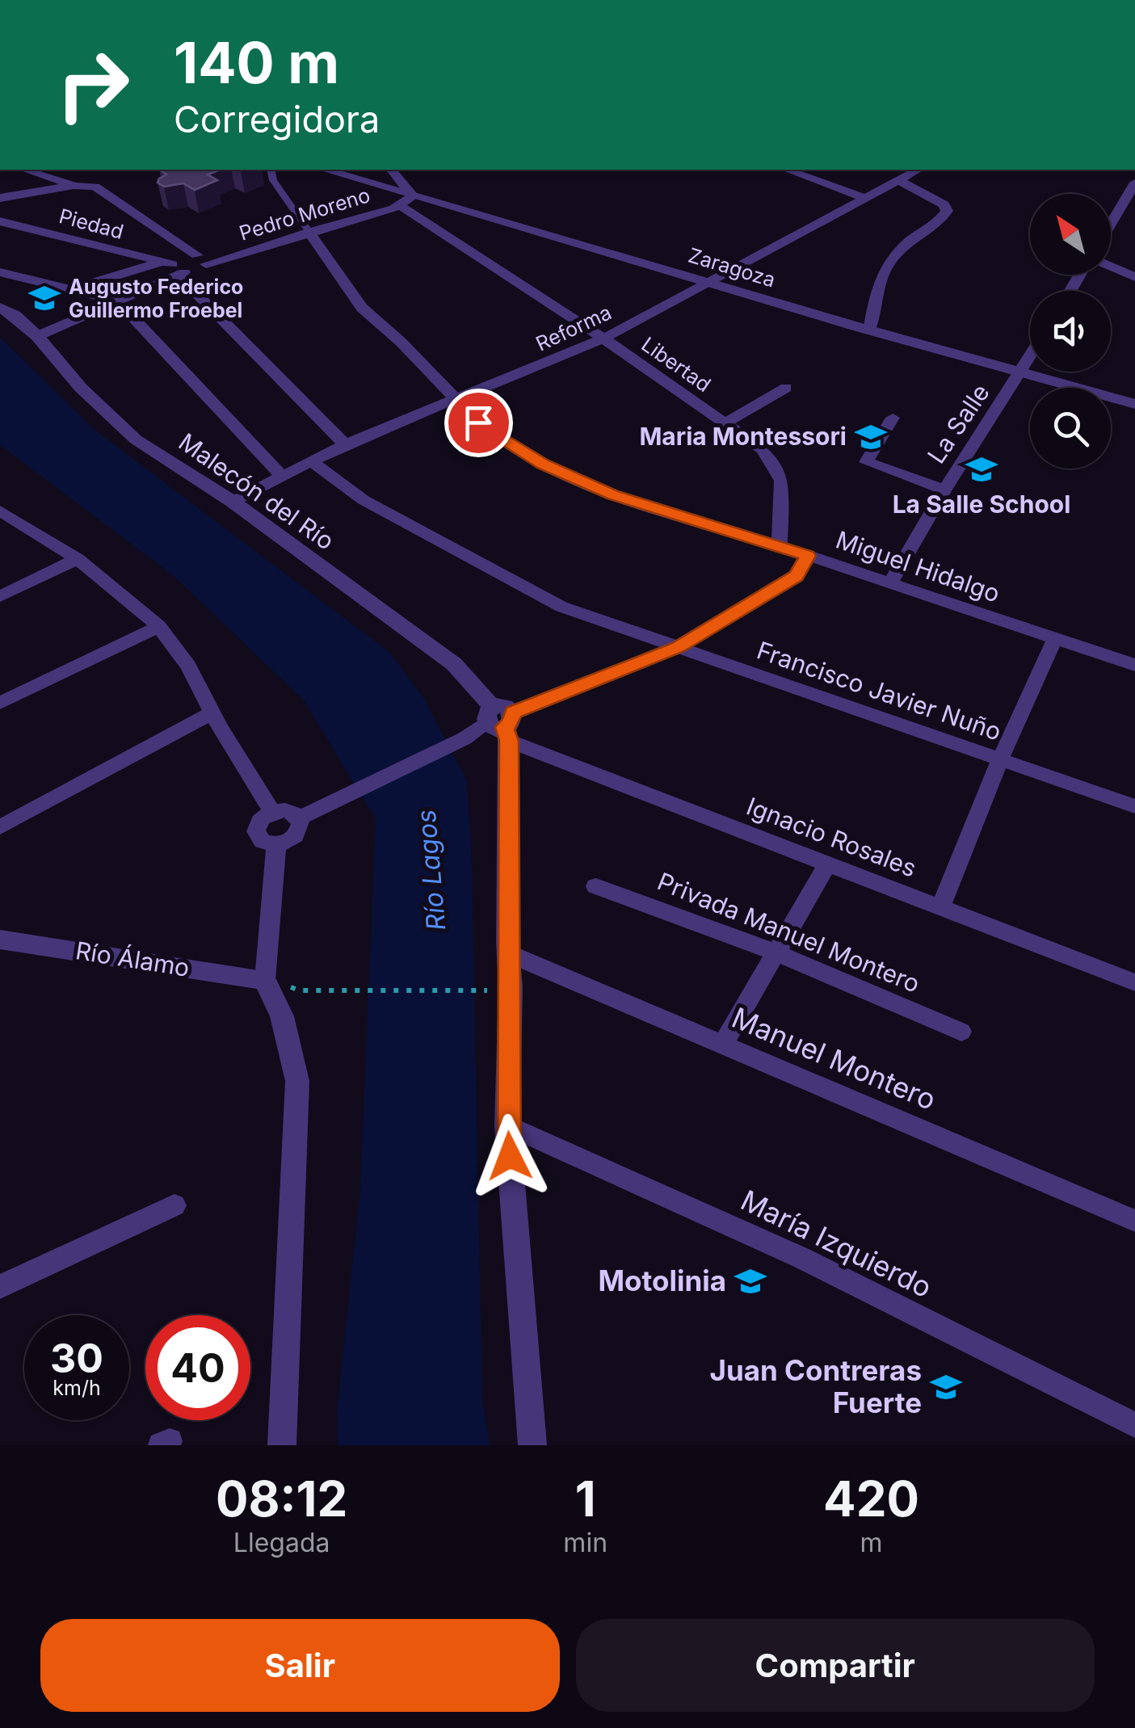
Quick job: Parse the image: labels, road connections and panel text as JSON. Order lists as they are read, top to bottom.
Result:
{
  "streets": {
    "street": [
      "Pedro Moreno",
      "Piedad",
      "Zaragoza",
      "Reforma",
      "Libertad",
      "La Salle",
      "Malecón del Río",
      "Miguel Hidalgo",
      "Francisco Javier Nuño",
      "Ignacio Rosales",
      "Privada Manuel Montero",
      "Río Álamo",
      "Manuel Montero",
      "María Izquierdo"
    ]
  },
  "crossings": [
    ["Pedro Moreno", "Piedad"],
    ["Pedro Moreno", "Zaragoza"],
    ["Pedro Moreno", "Libertad"],
    ["Pedro Moreno", "Miguel Hidalgo"],
    ["Zaragoza", "Reforma"],
    ["Zaragoza", "La Salle"],
    ["Reforma", "Libertad"],
    ["Reforma", "Malecón del Río"],
    ["Reforma", "Miguel Hidalgo"],
    ["Reforma", "Francisco Javier Nuño"],
    ["Libertad", "Miguel Hidalgo"],
    ["La Salle", "Miguel Hidalgo"],
    ["Malecón del Río", "Ignacio Rosales"]
  ],
  "water": ["Río Lagos"],
  "places": {
    "school or university": [
      "Augusto Federico Guillermo Froebel",
      "Maria Montessori",
      "La Salle School",
      "Motolinia",
      "Juan Contreras Fuerte"
    ]
  },
  "north": "top left",
  "page": {
    "turn": ["140 m", "Corregidora"],
    "speed": "30 km/h",
    "limit": "40",
    "eta": [
      "08:12",
      "Llegada",
      "1",
      "min",
      "420",
      "m"
    ],
    "buttons": ["Salir", "Compartir"]
  }
}
